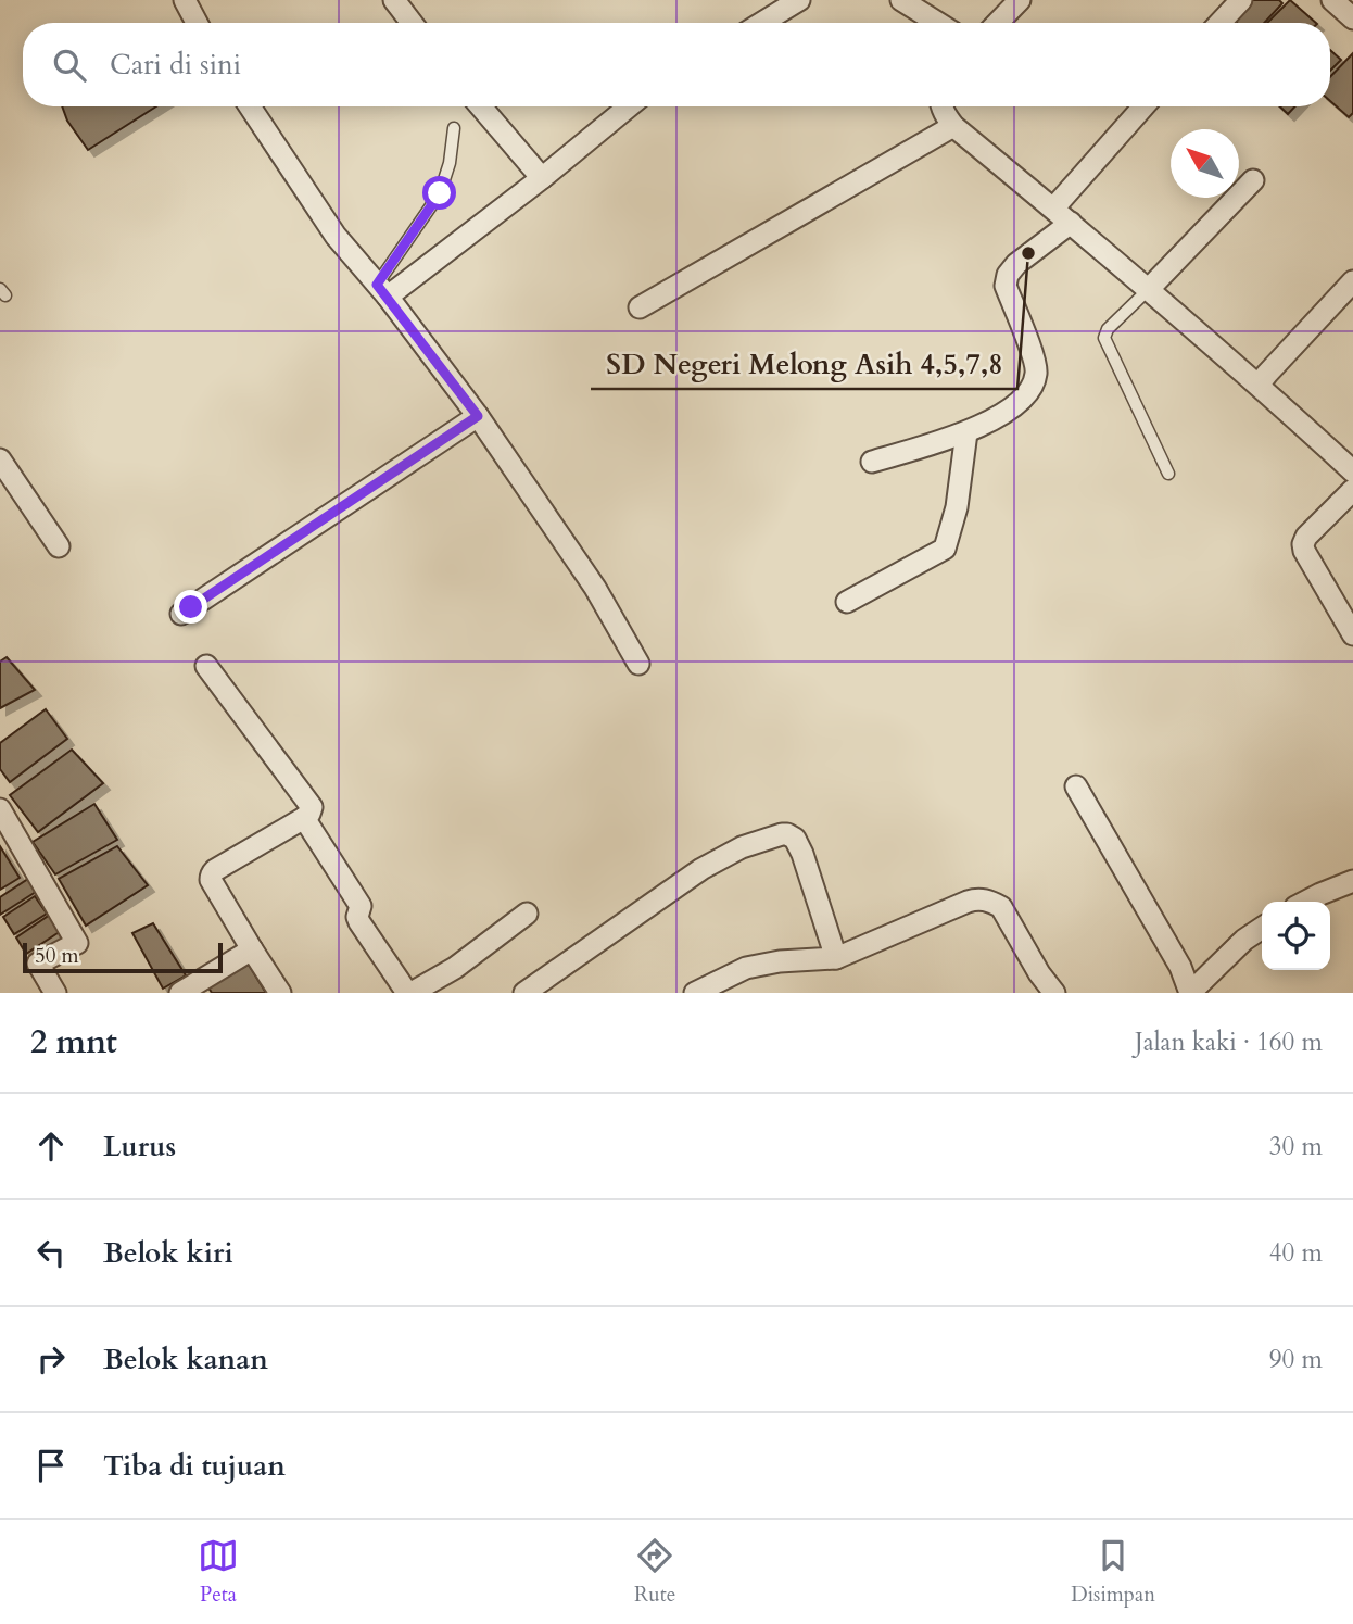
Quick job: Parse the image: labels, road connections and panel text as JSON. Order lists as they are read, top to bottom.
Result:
{
  "places": ["SD Negeri Melong Asih 4,5,7,8"],
  "scale_bar": "50 m",
  "north": "top left",
  "page": {
    "search": "Cari di sini",
    "scale": "50 m",
    "heading": ["2 mnt", "Jalan kaki · 160 m"],
    "list": [
      ["Lurus", "30 m"],
      ["Belok kiri", "40 m"],
      ["Belok kanan", "90 m"],
      "Tiba di tujuan"
    ],
    "nav": ["Peta", "Rute", "Disimpan"]
  }
}
